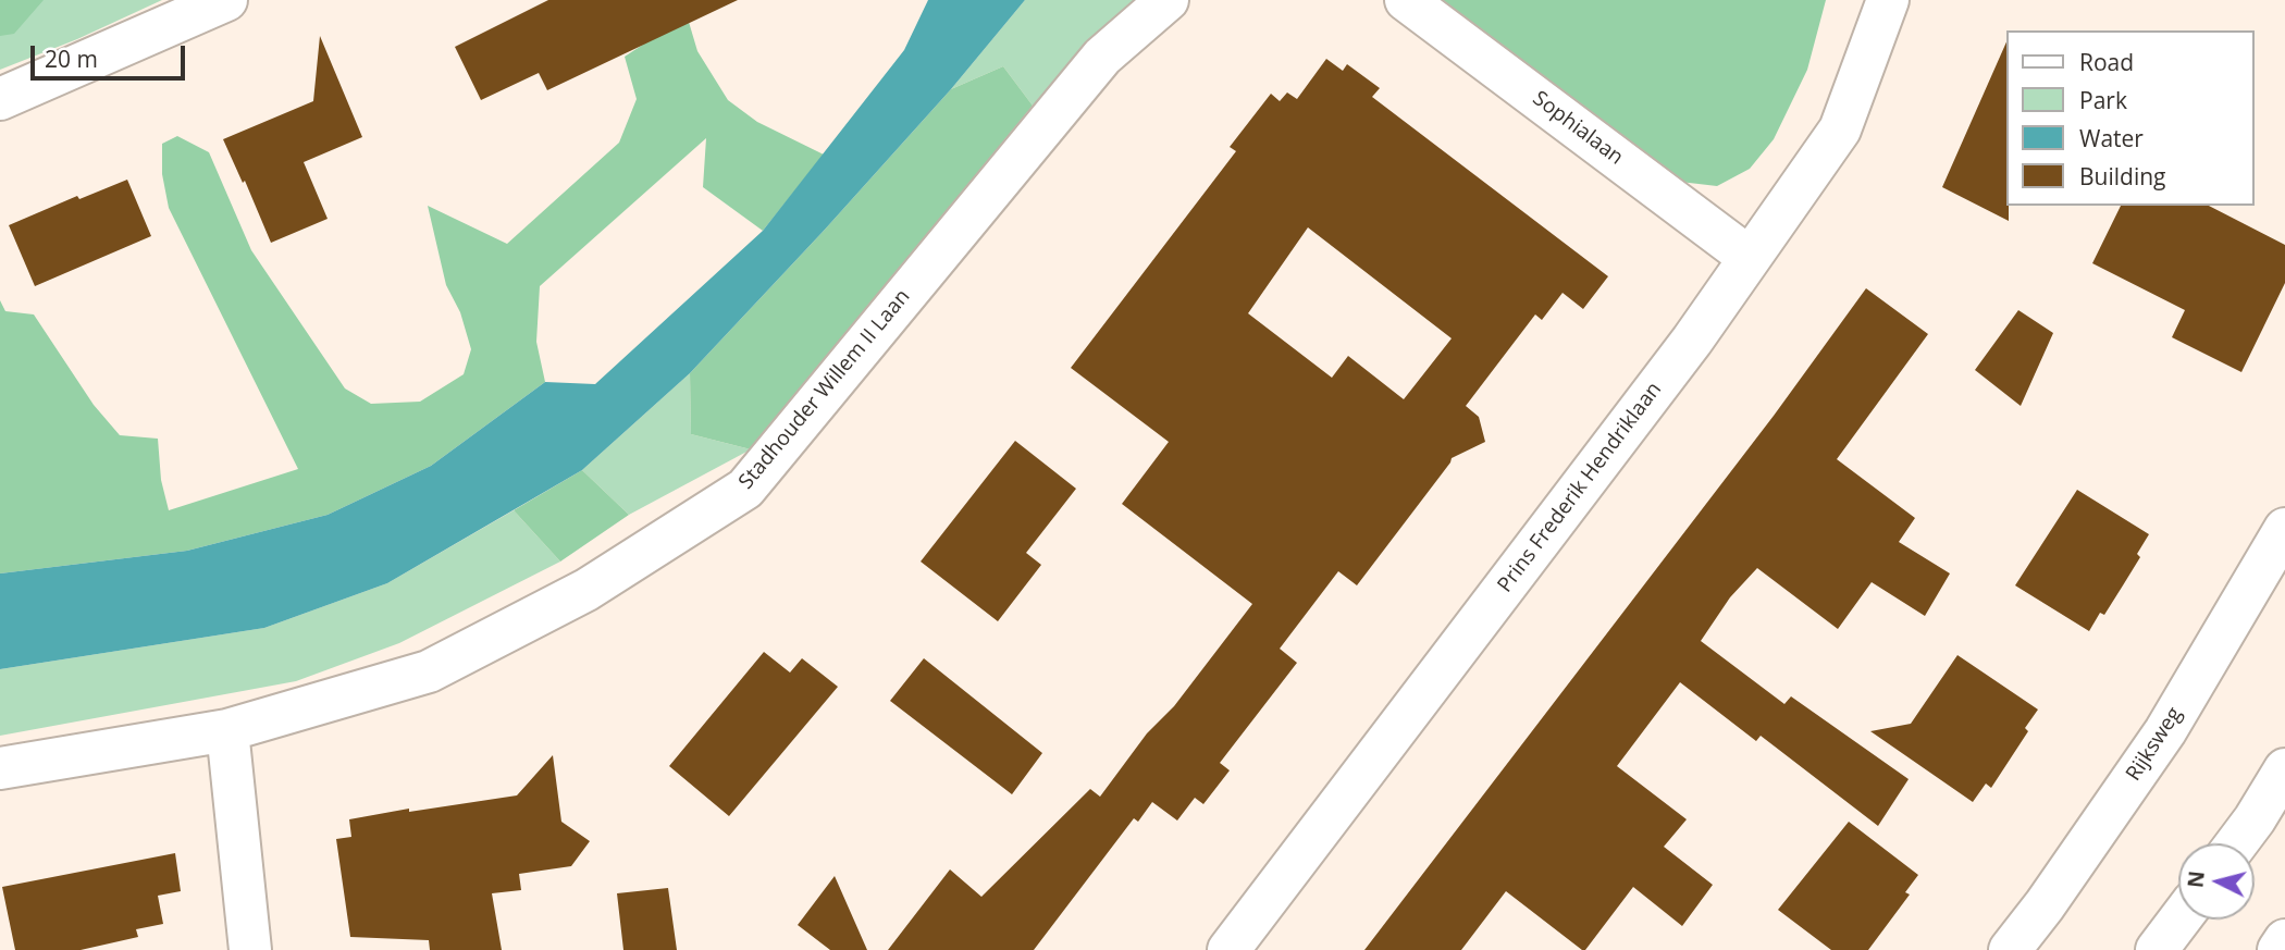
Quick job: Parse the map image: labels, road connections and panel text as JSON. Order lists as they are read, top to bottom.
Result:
{
  "streets": {
    "street": [
      "Sophialaan",
      "Stadhouder Willem II Laan",
      "Prins Frederik Hendriklaan",
      "Rijksweg"
    ]
  },
  "crossings": [
    ["Sophialaan", "Prins Frederik Hendriklaan"]
  ],
  "legend": [
    "Road",
    "Park",
    "Water",
    "Building"
  ],
  "scale_bar": "20 m",
  "north": "left"
}
